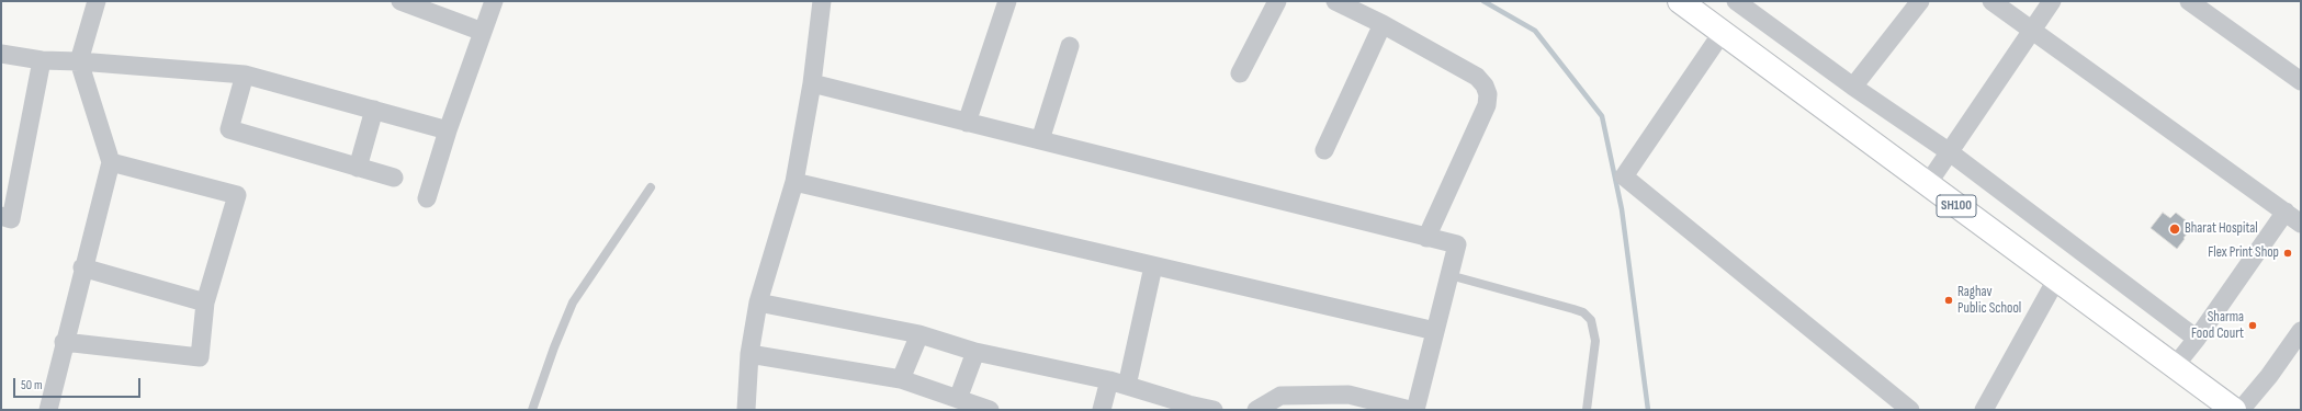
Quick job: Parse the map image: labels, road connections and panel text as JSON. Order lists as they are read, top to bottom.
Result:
{
  "streets": {
    "main road": ["SH100"]
  },
  "places": [
    "Bharat Hospital",
    "Flex Print Shop",
    "Raghav Public School",
    "Sharma Food Court"
  ],
  "scale_bar": "50 m"
}
